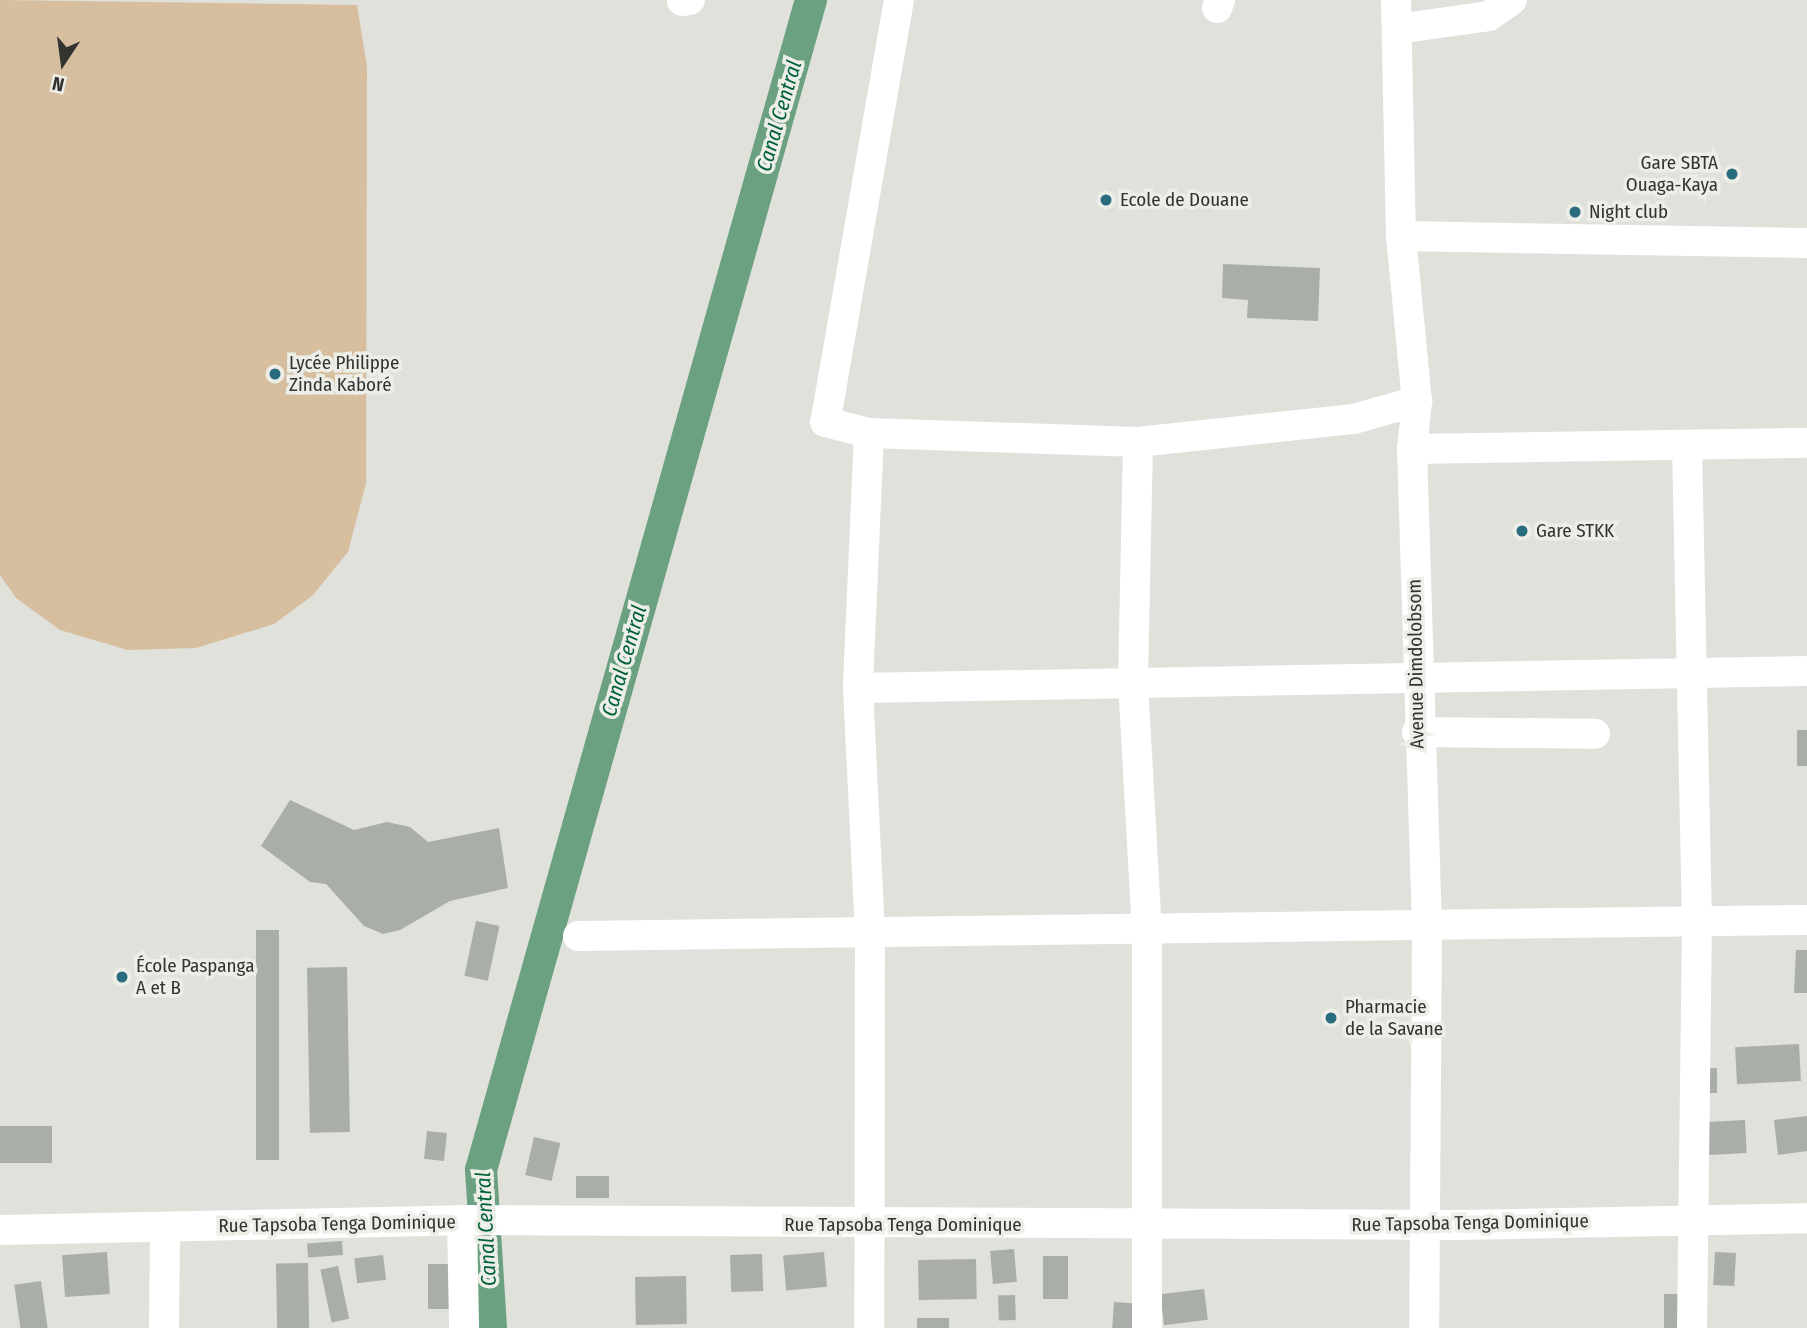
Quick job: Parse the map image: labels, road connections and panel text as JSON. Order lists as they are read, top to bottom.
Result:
{
  "streets": {
    "street": ["Avenue Dimdolobsom", "Rue Tapsoba Tenga Dominique"]
  },
  "crossings": [
    ["Avenue Dimdolobsom", "Rue Tapsoba Tenga Dominique"]
  ],
  "water": ["Canal Central"],
  "places": [
    "Gare SBTA Ouaga-Kaya",
    "Ecole de Douane",
    "Night club",
    "Lycée Philippe Zinda Kaboré",
    "Gare STKK",
    "École Paspanga A et B",
    "Pharmacie de la Savane"
  ],
  "north": "bottom"
}
